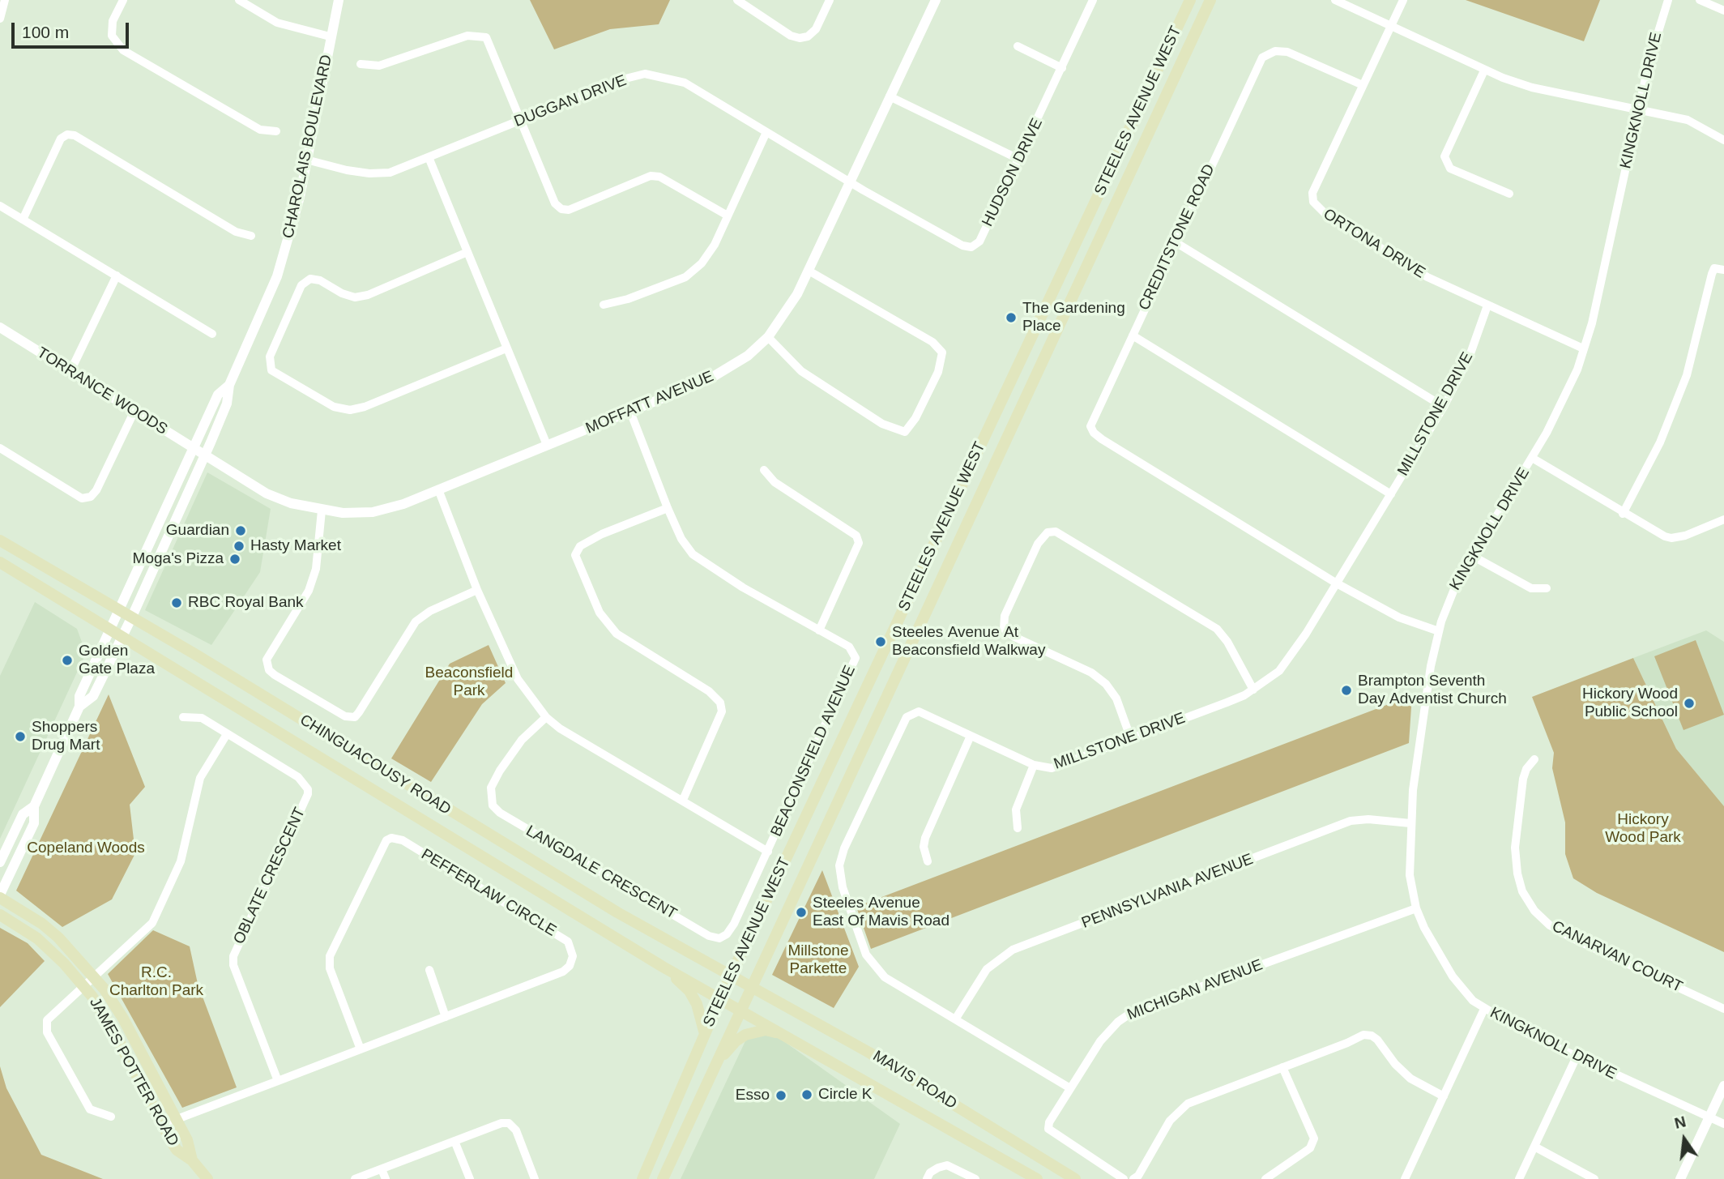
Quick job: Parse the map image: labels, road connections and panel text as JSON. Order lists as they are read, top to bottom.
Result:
{
  "streets": {
    "main road": [
      "STEELES AVENUE WEST",
      "CHINGUACOUSY ROAD",
      "JAMES POTTER ROAD",
      "MAVIS ROAD"
    ],
    "street": [
      "KINGKNOLL DRIVE",
      "DUGGAN DRIVE",
      "CHAROLAIS BOULEVARD",
      "HUDSON DRIVE",
      "CREDITSTONE ROAD",
      "ORTONA DRIVE",
      "TORRANCE WOODS",
      "MOFFATT AVENUE",
      "MILLSTONE DRIVE",
      "BEACONSFIELD AVENUE",
      "LANGDALE CRESCENT",
      "OBLATE CRESCENT",
      "PENNSYLVANIA AVENUE",
      "PEFFERLAW CIRCLE",
      "CANARVAN COURT",
      "MICHIGAN AVENUE"
    ]
  },
  "crossings": [
    ["KINGKNOLL DRIVE", "CREDITSTONE ROAD"],
    ["KINGKNOLL DRIVE", "ORTONA DRIVE"],
    ["KINGKNOLL DRIVE", "PENNSYLVANIA AVENUE"],
    ["KINGKNOLL DRIVE", "MICHIGAN AVENUE"],
    ["DUGGAN DRIVE", "CHAROLAIS BOULEVARD"],
    ["DUGGAN DRIVE", "HUDSON DRIVE"],
    ["DUGGAN DRIVE", "MOFFATT AVENUE"],
    ["STEELES AVENUE WEST", "CHINGUACOUSY ROAD"],
    ["STEELES AVENUE WEST", "MAVIS ROAD"],
    ["CHAROLAIS BOULEVARD", "TORRANCE WOODS"],
    ["CHAROLAIS BOULEVARD", "MOFFATT AVENUE"],
    ["CHAROLAIS BOULEVARD", "CHINGUACOUSY ROAD"],
    ["CHAROLAIS BOULEVARD", "JAMES POTTER ROAD"],
    ["HUDSON DRIVE", "MOFFATT AVENUE"],
    ["CREDITSTONE ROAD", "ORTONA DRIVE"],
    ["CREDITSTONE ROAD", "MILLSTONE DRIVE"],
    ["ORTONA DRIVE", "MILLSTONE DRIVE"],
    ["TORRANCE WOODS", "MOFFATT AVENUE"],
    ["MOFFATT AVENUE", "BEACONSFIELD AVENUE"],
    ["MILLSTONE DRIVE", "PENNSYLVANIA AVENUE"],
    ["MILLSTONE DRIVE", "MICHIGAN AVENUE"],
    ["BEACONSFIELD AVENUE", "LANGDALE CRESCENT"],
    ["CHINGUACOUSY ROAD", "MAVIS ROAD"],
    ["OBLATE CRESCENT", "PEFFERLAW CIRCLE"],
    ["PEFFERLAW CIRCLE", "JAMES POTTER ROAD"]
  ],
  "parks": [
    "Beaconsfield Park",
    "Hickory Wood Park",
    "Copeland Woods",
    "Millstone Parkette",
    "R.C. Charlton Park"
  ],
  "places": [
    "The Gardening Place",
    "Guardian",
    "Hasty Market",
    "Moga's Pizza",
    "RBC Royal Bank",
    "Steeles Avenue At Beaconsfield Walkway",
    "Golden Gate Plaza",
    "Brampton Seventh Day Adventist Church",
    "Hickory Wood Public School",
    "Shoppers Drug Mart",
    "Steeles Avenue East Of Mavis Road",
    "Circle K",
    "Esso"
  ],
  "scale_bar": "100 m",
  "north": "top"
}
